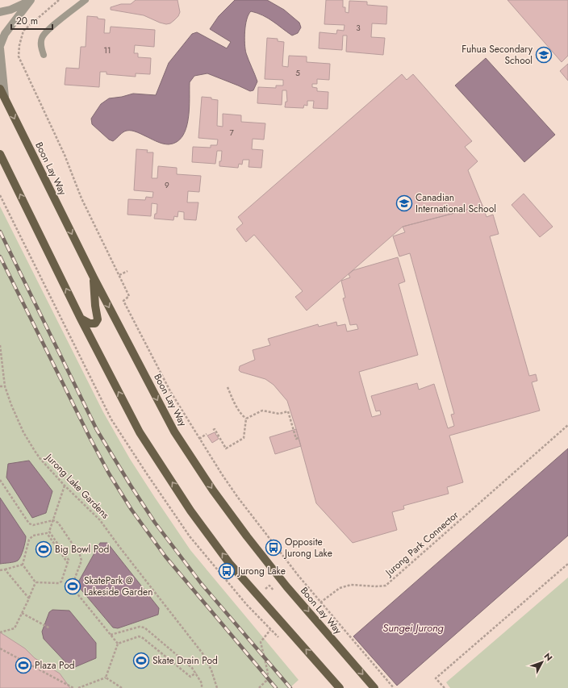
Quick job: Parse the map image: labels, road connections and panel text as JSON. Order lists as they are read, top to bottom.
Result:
{
  "streets": {
    "main road": ["Boon Lay Way"],
    "path": ["Jurong Lake Gardens", "Jurong Park Connector"]
  },
  "water": ["Sungei Jurong"],
  "places": {
    "school or university": ["Fuhua Secondary School", "Canadian International School"],
    "bus stop": ["Opposite Jurong Lake", "Jurong Lake"],
    "sports": [
      "Big Bowl Pod",
      "SkatePark @ Lakeside Garden",
      "Skate Drain Pod",
      "Plaza Pod"
    ]
  },
  "house_numbers": [
    "3",
    "11",
    "5",
    "7",
    "9"
  ],
  "scale_bar": "20 m",
  "north": "top right"
}
